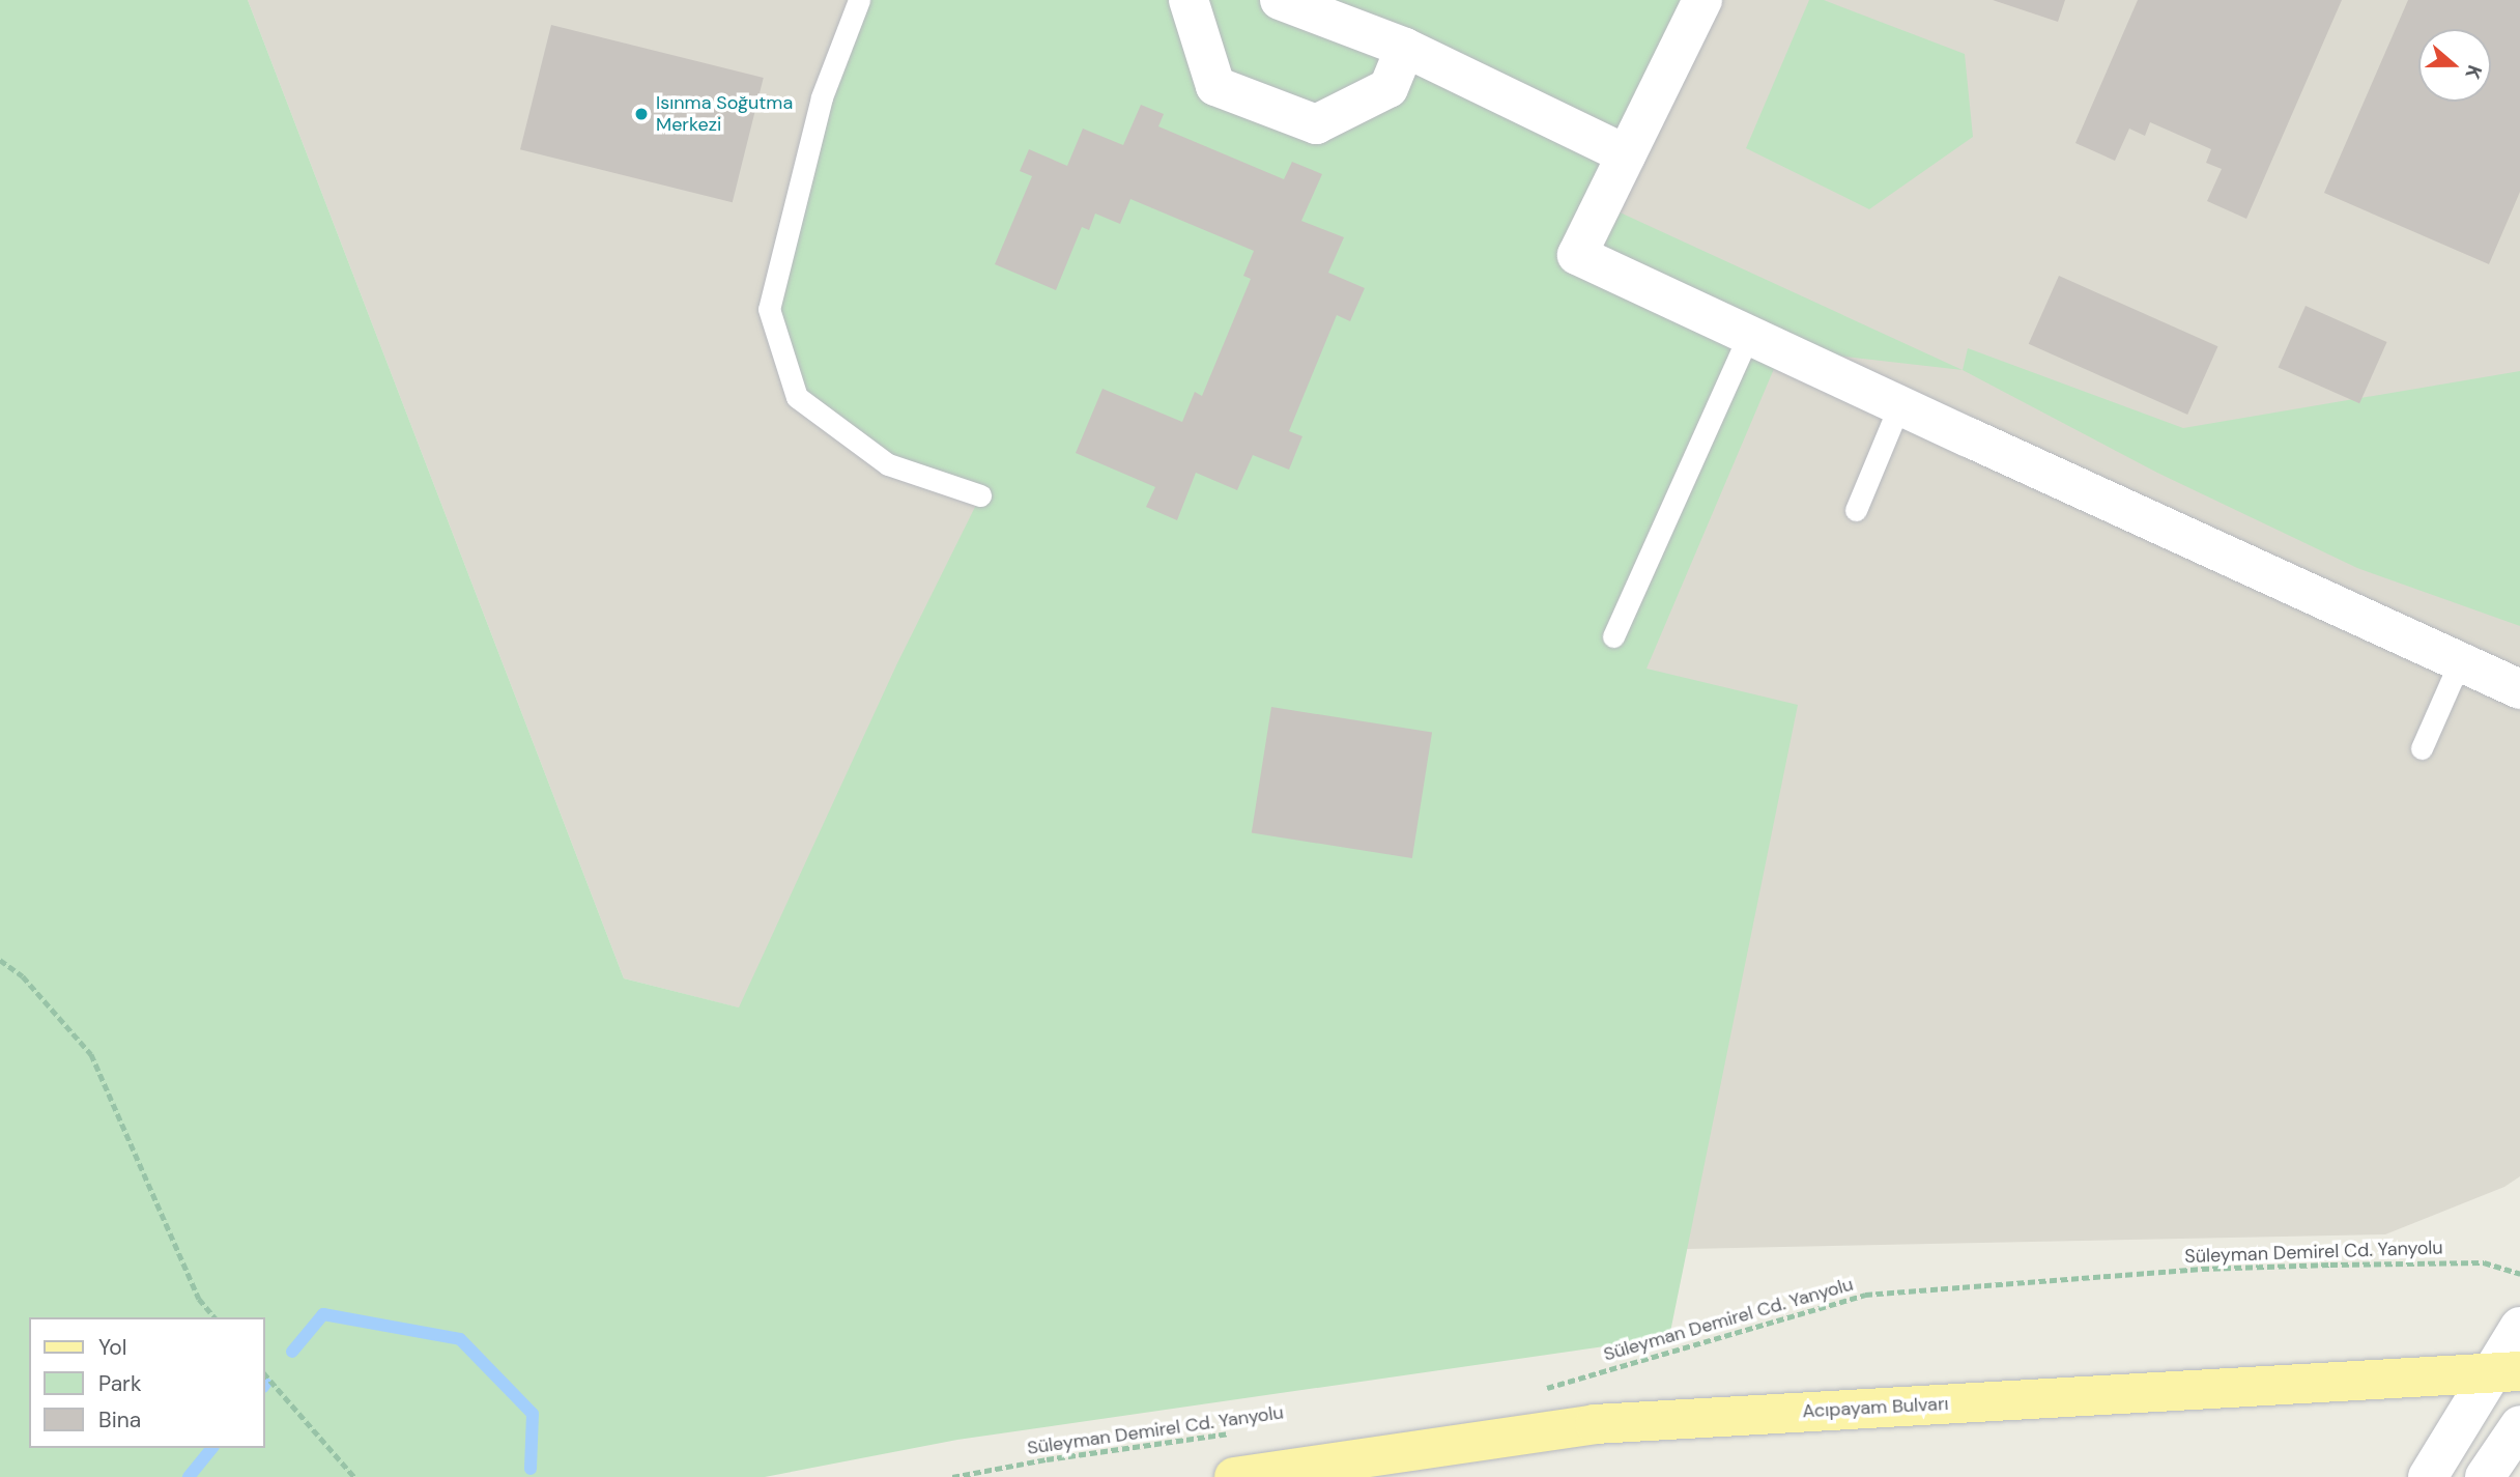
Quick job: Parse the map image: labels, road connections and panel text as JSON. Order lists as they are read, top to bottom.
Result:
{
  "streets": {
    "main road": ["Acıpayam Bulvarı"],
    "path": ["Süleyman Demirel Cd. Yanyolu"]
  },
  "places": ["Isınma Soğutma Merkezi"],
  "legend": ["Yol", "Park", "Bina"],
  "north": "right"
}
